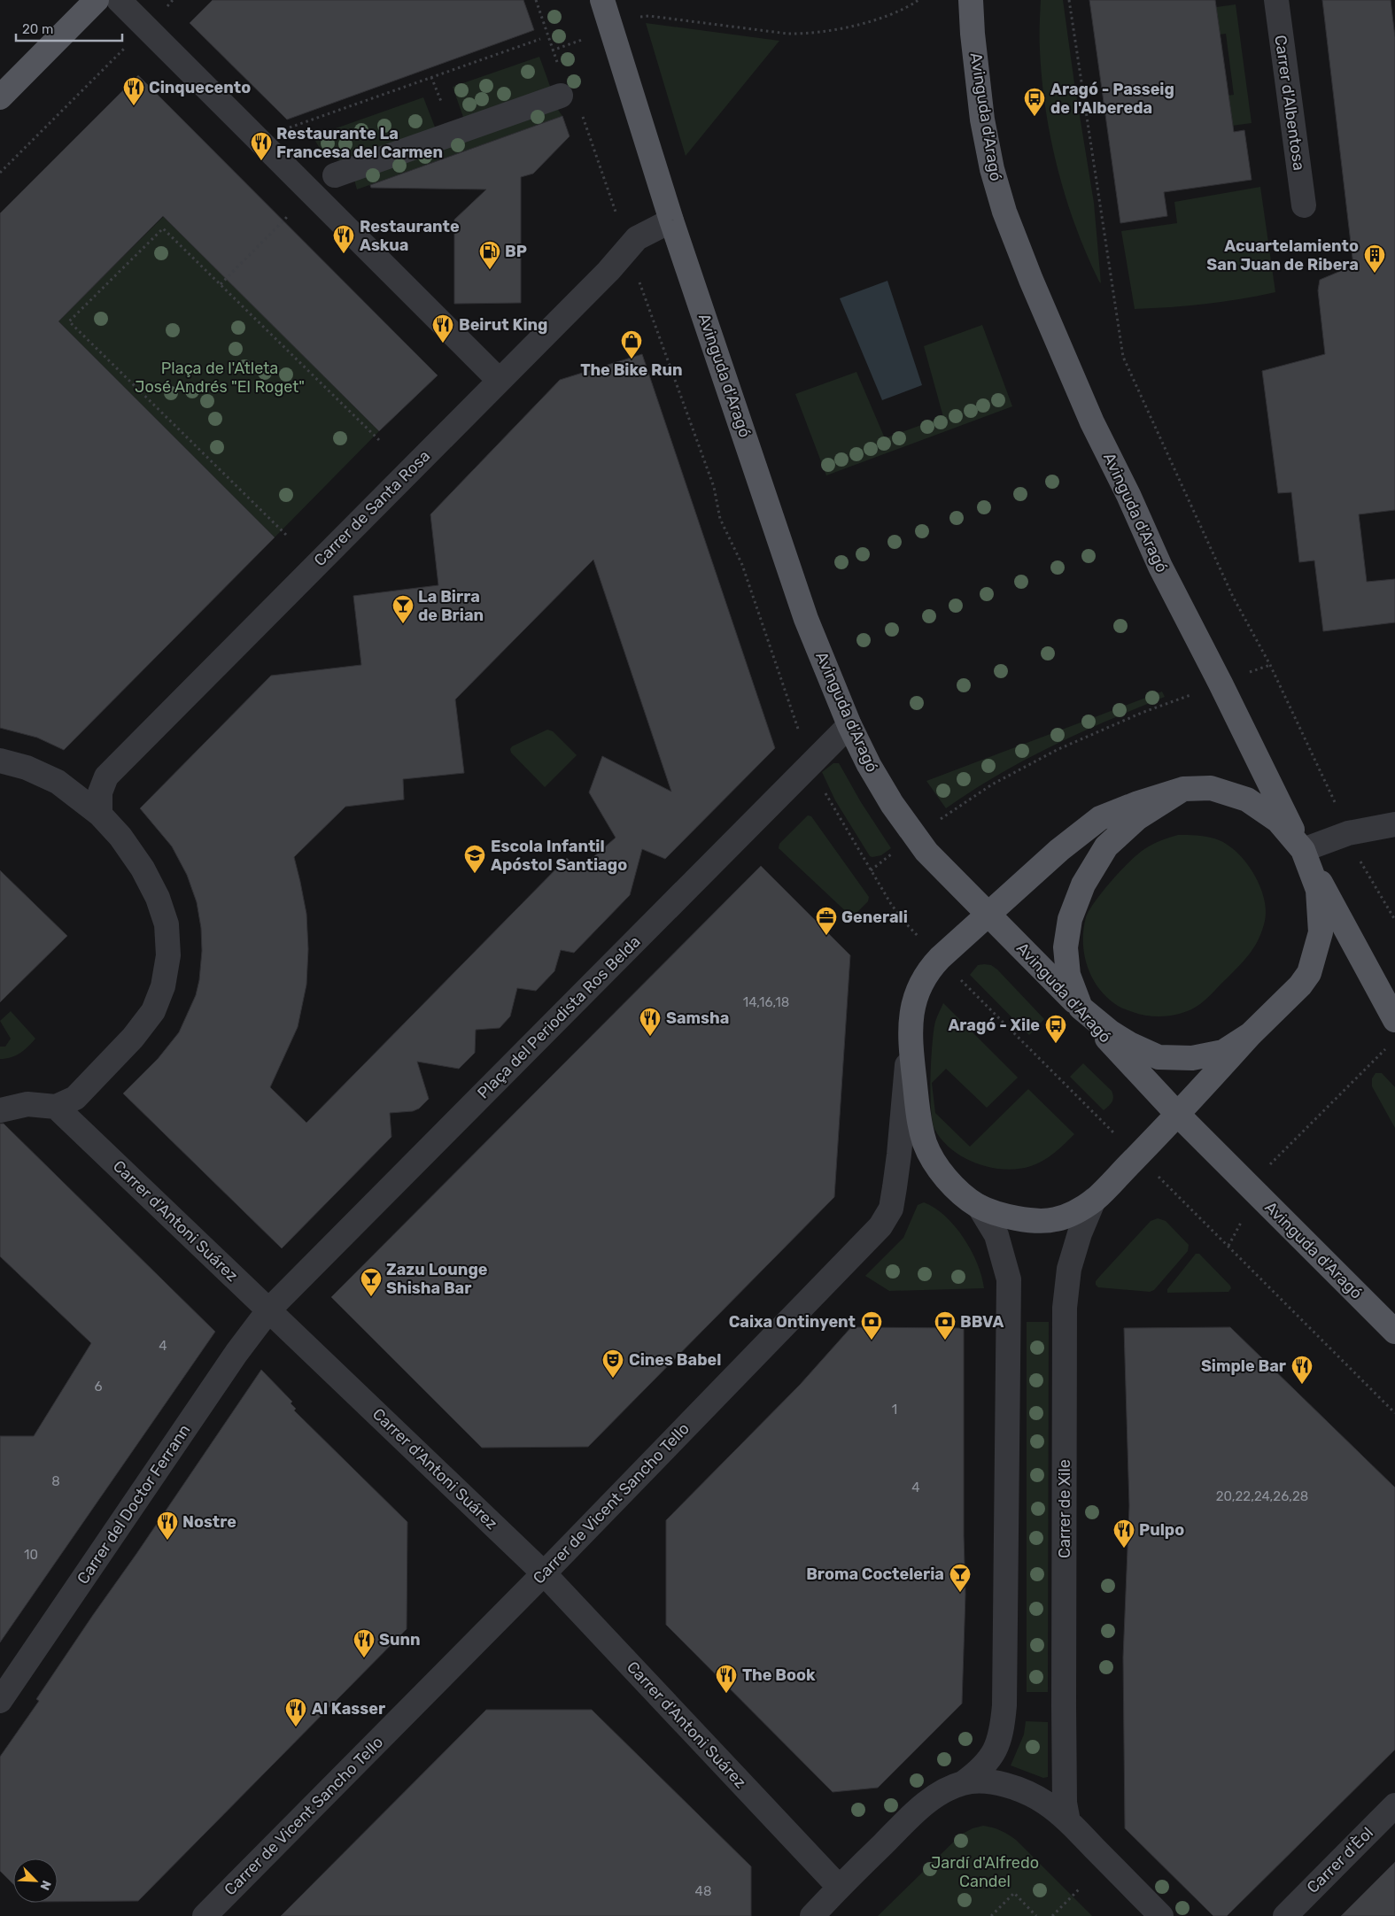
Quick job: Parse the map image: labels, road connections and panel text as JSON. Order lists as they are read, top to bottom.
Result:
{
  "streets": {
    "main road": ["Avinguda d'Aragó"],
    "street": [
      "Carrer d'Albentosa",
      "Carrer de Santa Rosa",
      "Plaça del Periodista Ros Belda",
      "Carrer d'Antoni Suárez",
      "Carrer de Vicent Sancho Tello",
      "Carrer del Doctor Ferrann",
      "Carrer de Xile",
      "Carrer d'Èol"
    ]
  },
  "crossings": [
    ["Avinguda d'Aragó", "Carrer de Santa Rosa"],
    ["Avinguda d'Aragó", "Plaça del Periodista Ros Belda"],
    ["Plaça del Periodista Ros Belda", "Carrer d'Antoni Suárez"],
    ["Plaça del Periodista Ros Belda", "Carrer del Doctor Ferrann"],
    ["Carrer d'Antoni Suárez", "Carrer de Vicent Sancho Tello"],
    ["Carrer d'Antoni Suárez", "Carrer del Doctor Ferrann"]
  ],
  "parks": ["Plaça de l'Atleta José Andrés \"El Roget\"", "Jardí d'Alfredo Candel"],
  "places": {
    "restaurant": [
      "Cinquecento",
      "Restaurante La Francesa del Carmen",
      "Restaurante Askua",
      "Beirut King",
      "Samsha",
      "Simple Bar",
      "Nostre",
      "Pulpo",
      "Sunn",
      "The Book",
      "Al Kasser"
    ],
    "bus stop": ["Aragó - Passeig de l'Albereda", "Aragó - Xile"],
    "fuel station": ["BP"],
    "building": ["Acuartelamiento San Juan de Ribera"],
    "shop": ["The Bike Run"],
    "bar": ["La Birra de Brian", "Zazu Lounge Shisha Bar", "Broma Cocteleria"],
    "school or university": ["Escola Infantil Apóstol Santiago"],
    "office": ["Generali"],
    "bank": ["Caixa Ontinyent", "BBVA"],
    "theatre": ["Cines Babel"]
  },
  "house_numbers": [
    "14,16,18",
    "4",
    "6",
    "1",
    "8",
    "4",
    "20,22,24,26,28",
    "10",
    "48"
  ],
  "scale_bar": "20 m",
  "north": "bottom right"
}
